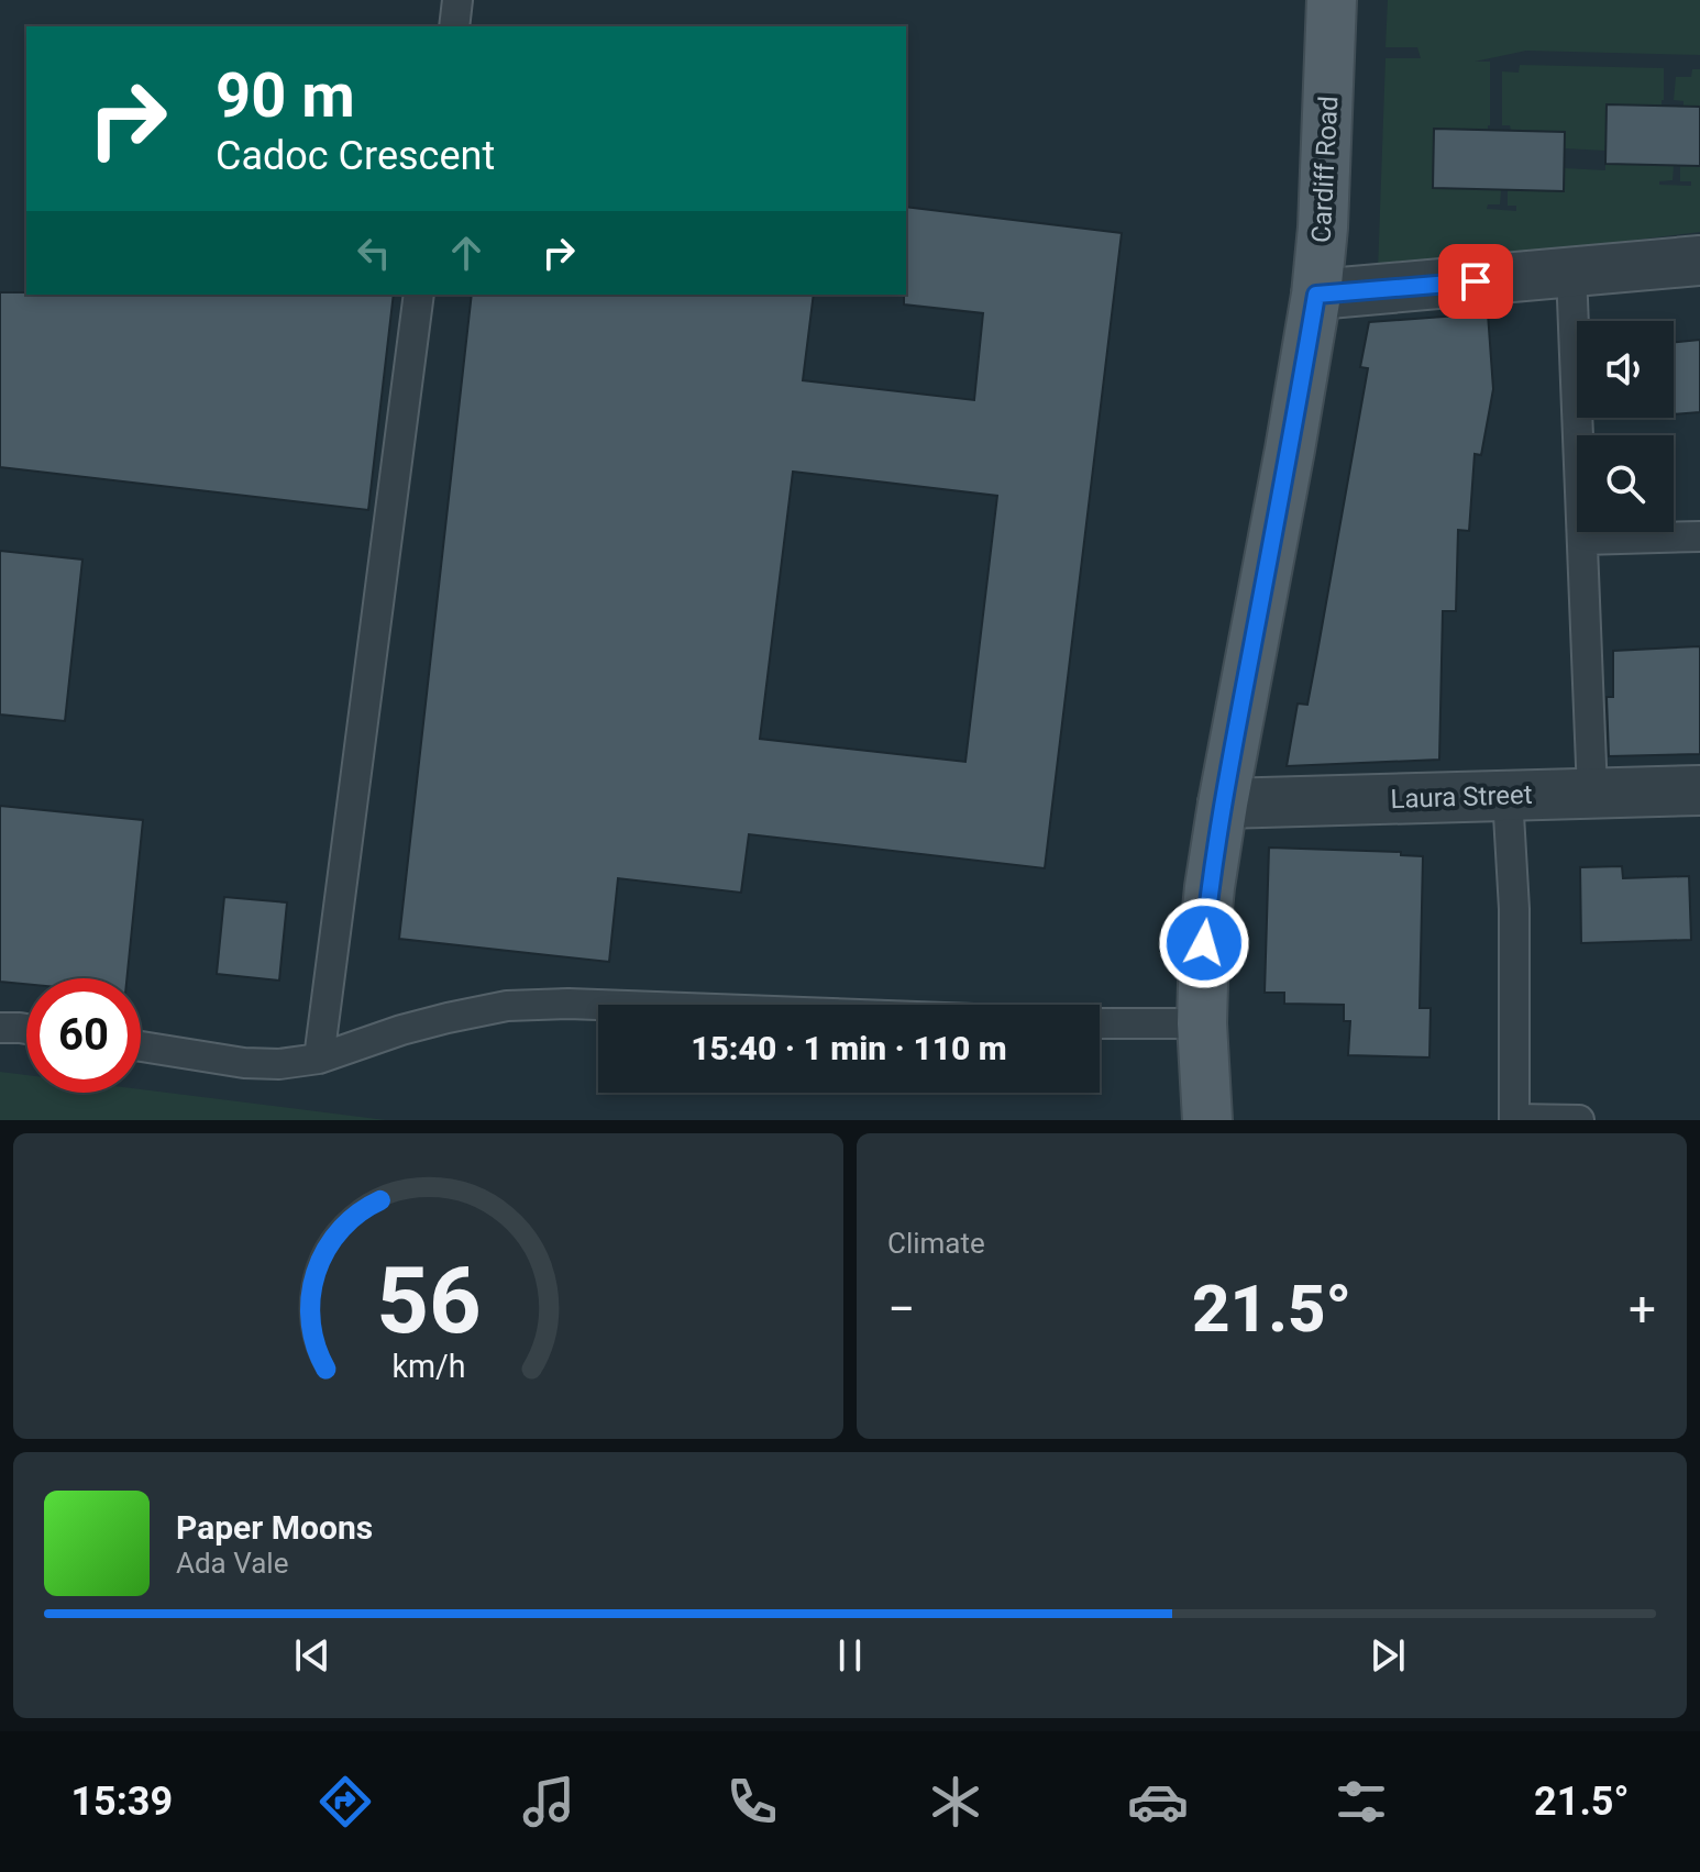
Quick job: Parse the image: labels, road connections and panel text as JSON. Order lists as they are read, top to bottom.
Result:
{
  "streets": {
    "main road": ["Cardiff Road"],
    "street": ["Laura Street"]
  },
  "crossings": [
    ["Cardiff Road", "Laura Street"]
  ],
  "page": {
    "turn": ["90 m", "Cadoc Crescent"],
    "limit": "60",
    "trip": "15:40 · 1 min · 110 m",
    "tile": "Climate",
    "heat": ["−", "21.5°", "+"],
    "song": ["Paper Moons", "Ada Vale"],
    "tabs": ["15:39", "21.5°"],
    "gauge": ["56", "km/h"]
  }
}
